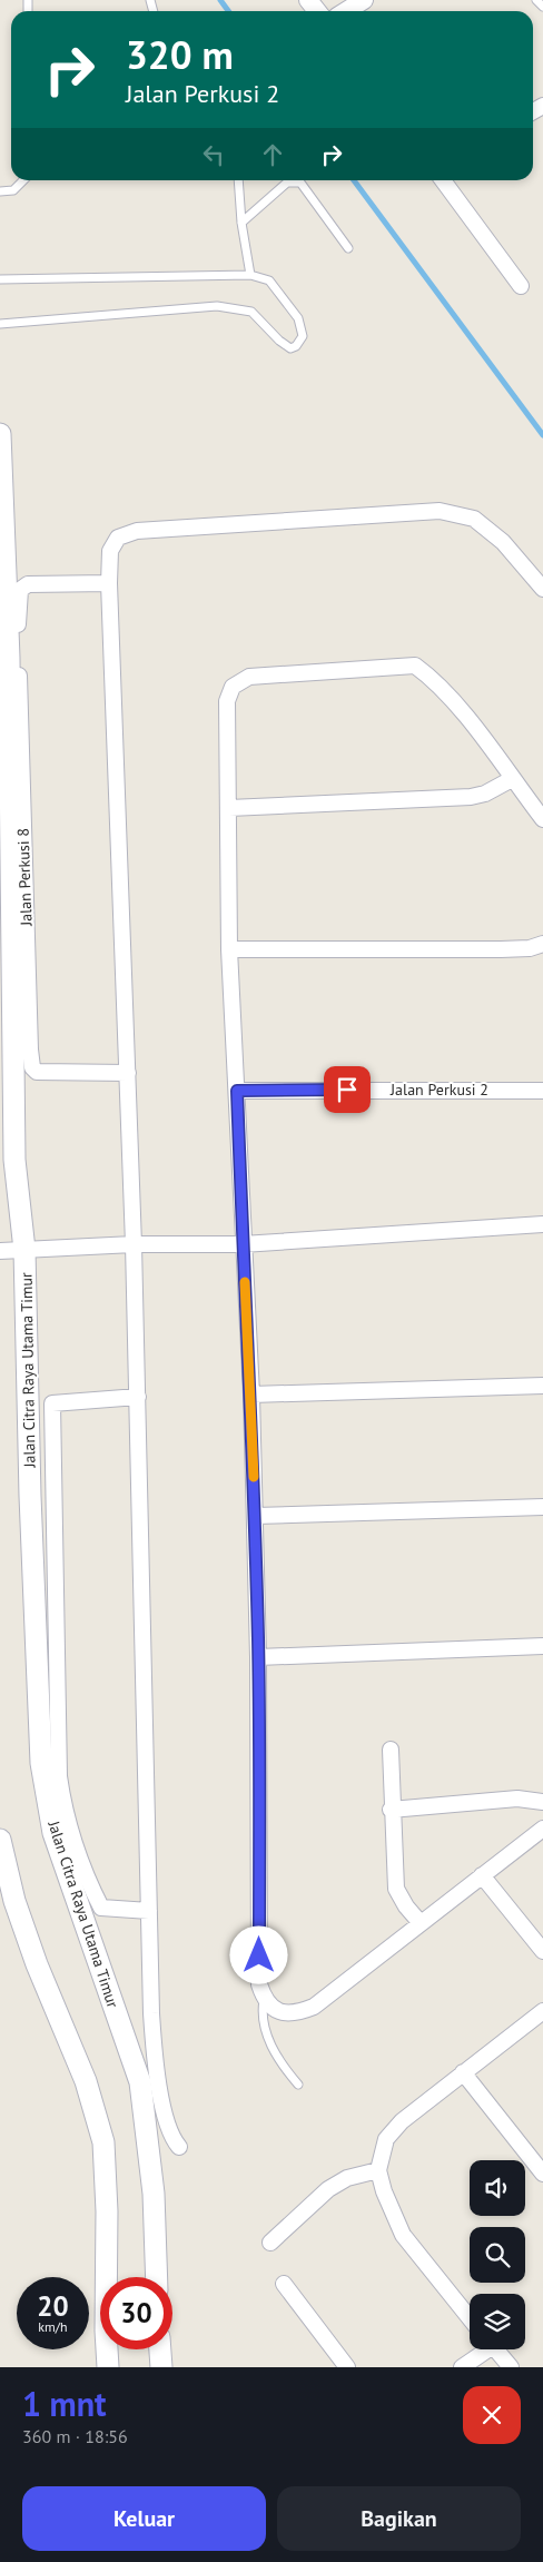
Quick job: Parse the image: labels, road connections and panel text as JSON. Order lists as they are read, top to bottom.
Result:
{
  "streets": {
    "main road": ["Jalan Citra Raya Utama Timur"],
    "street": ["Jalan Perkusi 8", "Jalan Perkusi 2"]
  },
  "page": {
    "turn": ["320 m", "Jalan Perkusi 2"],
    "speed": "20 km/h",
    "limit": "30",
    "heading": ["1 mnt", "360 m · 18:56"],
    "buttons": ["Keluar", "Bagikan"]
  }
}
